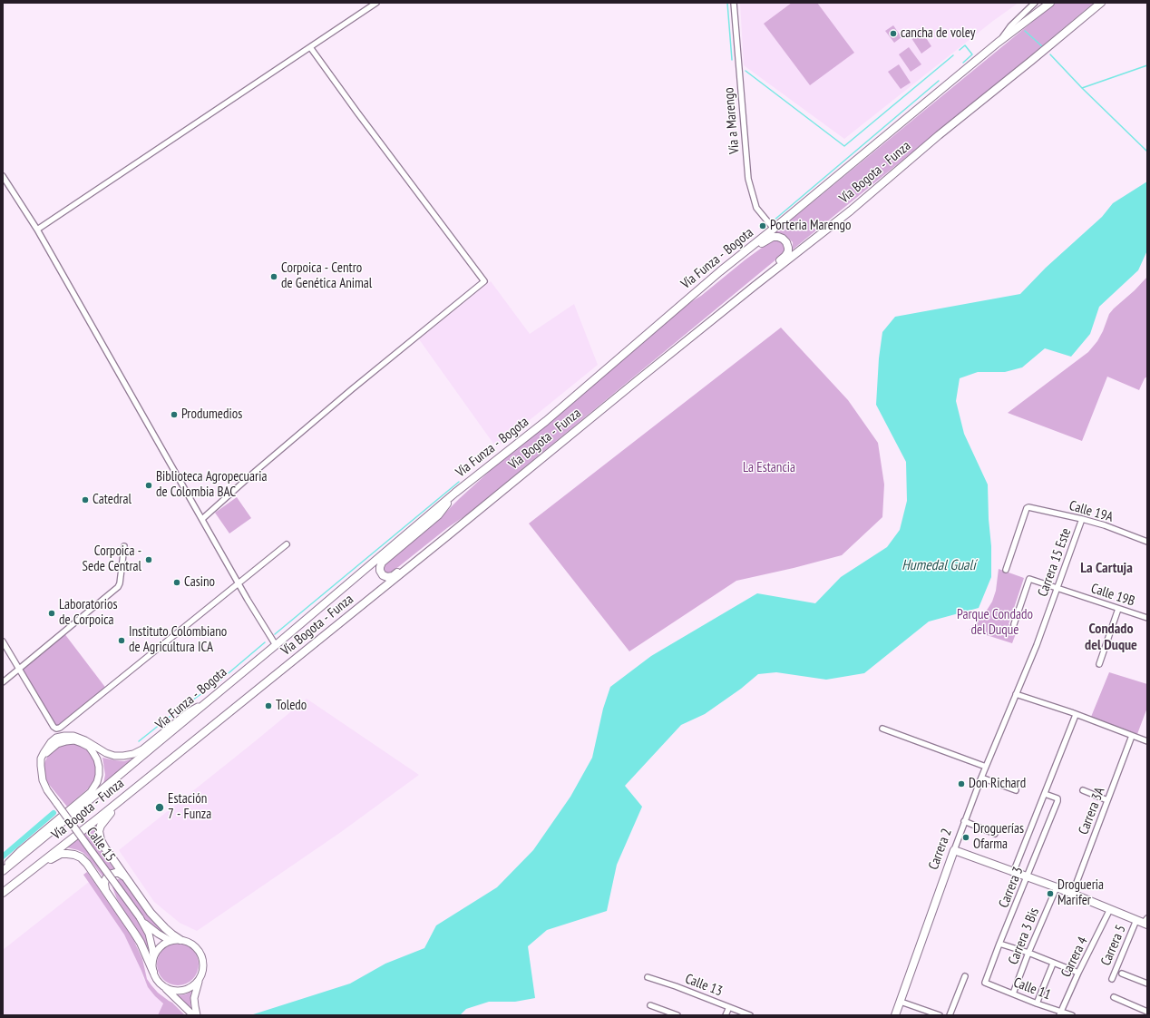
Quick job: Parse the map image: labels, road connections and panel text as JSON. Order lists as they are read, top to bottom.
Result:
{
  "streets": {
    "main road": ["Vía Bogota - Funza", "Vía Funza - Bogota", "Carrera 2"],
    "street": [
      "Vía a Marengo",
      "Calle 19A",
      "Carrera 15 Este",
      "Calle 19B",
      "Carrera 3A",
      "Calle 15",
      "Carrera 3",
      "Carrera 3 Bis",
      "Carrera 5",
      "Carrera 4",
      "Calle 13",
      "Calle 11"
    ]
  },
  "crossings": [
    ["Vía a Marengo", "Vía Funza - Bogota"],
    ["Calle 19A", "Carrera 15 Este"],
    ["Carrera 15 Este", "Calle 19B"],
    ["Carrera 15 Este", "Carrera 2"],
    ["Carrera 3", "Calle 11"],
    ["Carrera 3 Bis", "Calle 11"],
    ["Carrera 4", "Calle 11"]
  ],
  "districts": ["La Cartuja", "Condado del Duque"],
  "water": ["Humedal Gualí"],
  "parks": ["La Estancia", "Parque Condado del Duque"],
  "places": [
    "cancha de voley",
    "Porteria Marengo",
    "Corpoica - Centro de Genética Animal",
    "Produmedios",
    "Biblioteca Agropecuaria de Colombia BAC",
    "Catedral",
    "Corpoica - Sede Central",
    "Casino",
    "Laboratorios de Corpoica",
    "Instituto Colombiano de Agricultura ICA",
    "Toledo",
    "Don Richard",
    "Estación 7 - Funza",
    "Droguerías Ofarma",
    "Drogueria Marifer"
  ]
}
